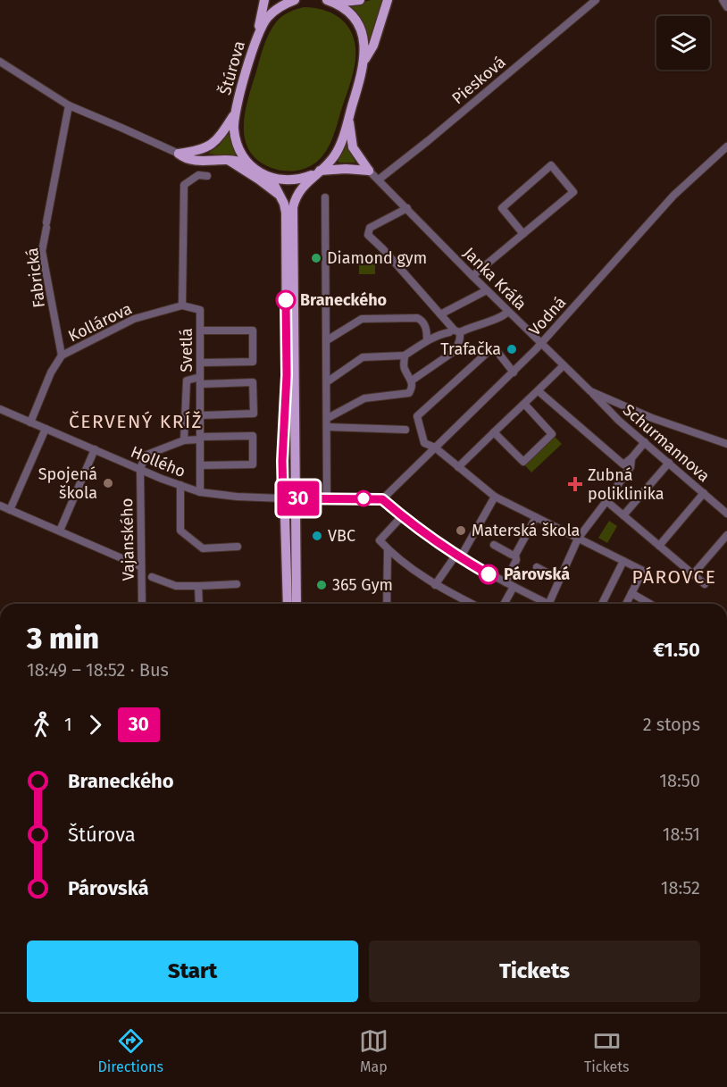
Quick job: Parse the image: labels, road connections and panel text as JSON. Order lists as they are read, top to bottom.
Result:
{
  "streets": {
    "main road": ["Štúrova"],
    "street": [
      "Piesková",
      "Fabrická",
      "Janka Kráľa",
      "Vodná",
      "Kollárova",
      "Svetlá",
      "Schurmannova",
      "Hollého",
      "Vajanského"
    ]
  },
  "crossings": [
    ["Štúrova", "Janka Kráľa"],
    ["Štúrova", "Hollého"],
    ["Piesková", "Janka Kráľa"],
    ["Fabrická", "Kollárova"],
    ["Janka Kráľa", "Vodná"],
    ["Janka Kráľa", "Schurmannova"],
    ["Kollárova", "Svetlá"],
    ["Svetlá", "Hollého"],
    ["Hollého", "Vajanského"]
  ],
  "districts": ["ČERVENÝ KRÍŽ", "PÁROVCE"],
  "places": {
    "other": [
      "Diamond gym",
      "Braneckého",
      "Trafačka",
      "Spojená škola",
      "Materská škola",
      "VBC",
      "Párovská",
      "365 Gym"
    ],
    "health": ["Zubná poliklinika"]
  },
  "lines": ["bus line 30"],
  "page": {
    "on_map": "30",
    "heading": ["3 min", "18:49 – 18:52 · Bus", "€1.50"],
    "legs": ["1", "30", "2 stops"],
    "list": [
      {
        "name": "Braneckého",
        "value": "18:50"
      },
      {
        "name": "Štúrova",
        "value": "18:51"
      },
      {
        "name": "Párovská",
        "value": "18:52"
      }
    ],
    "buttons": ["Start", "Tickets"],
    "tabs": ["Directions", "Map", "Tickets"]
  }
}
